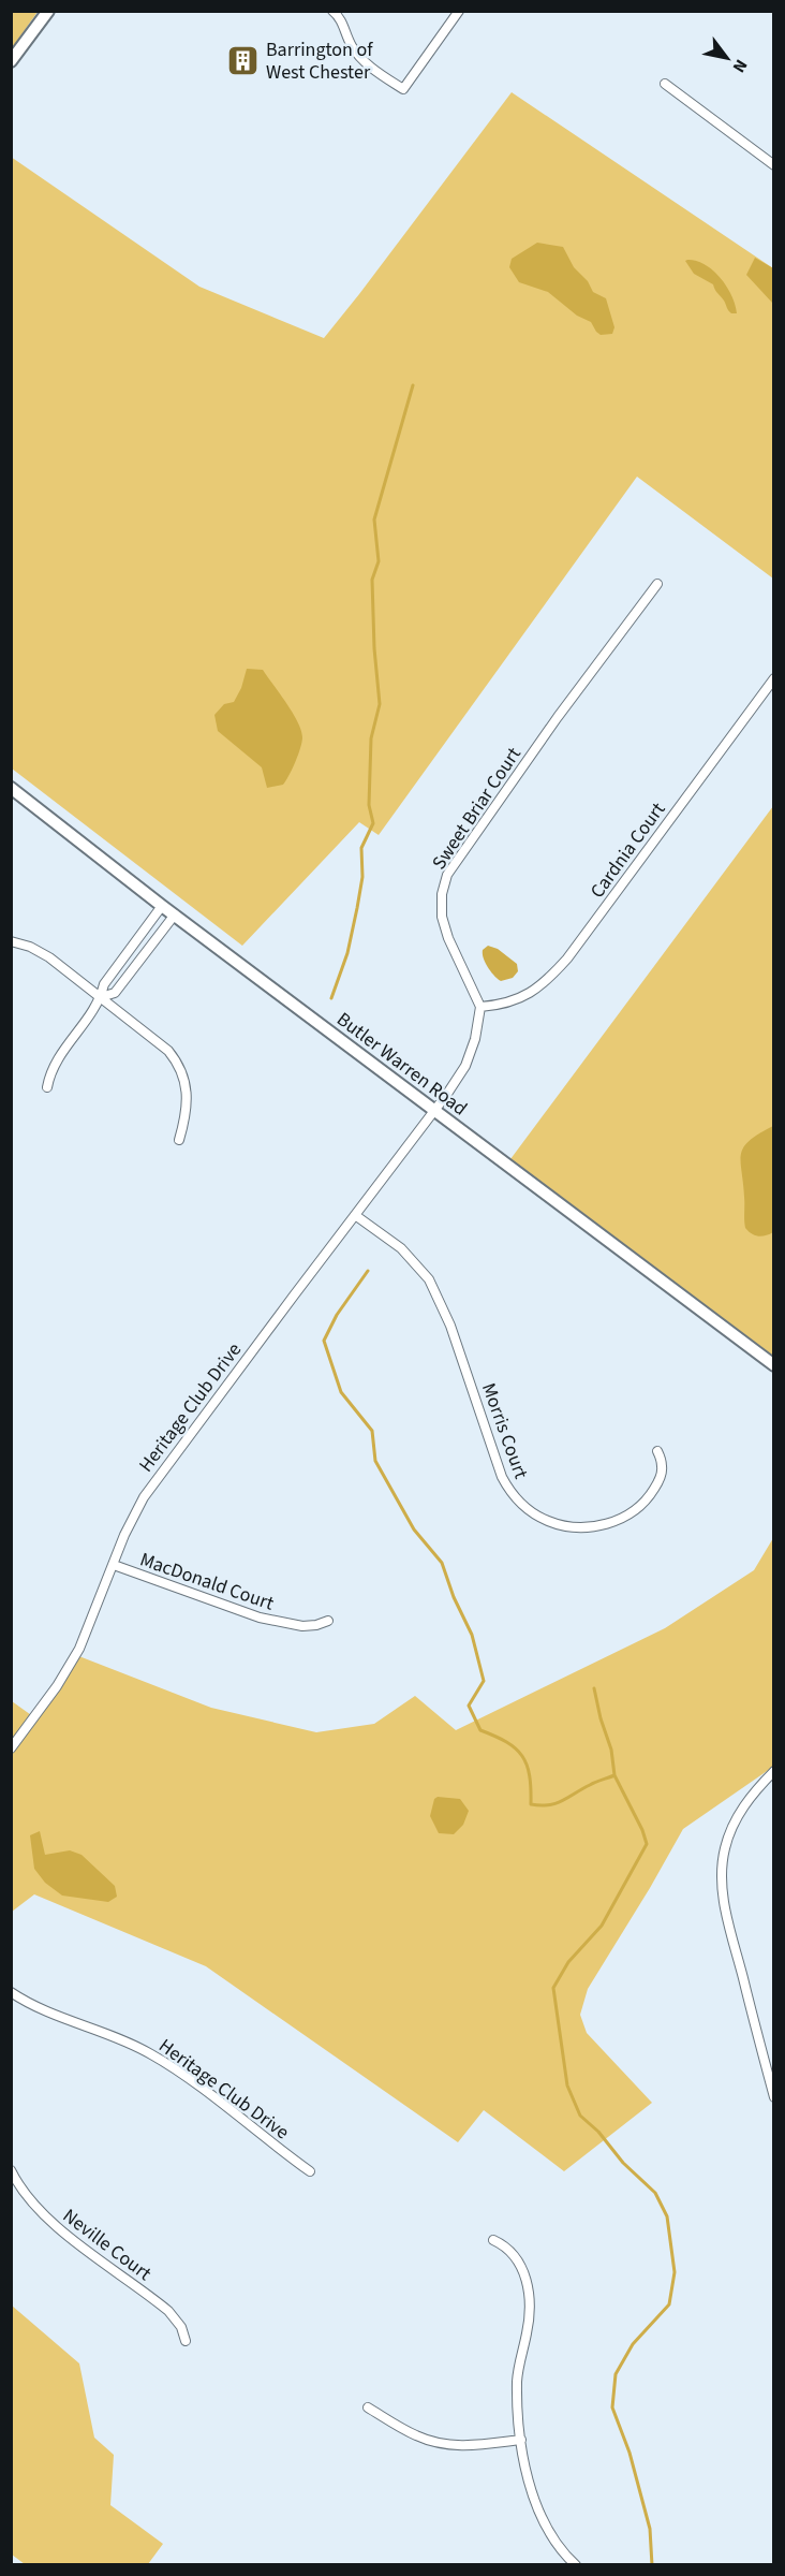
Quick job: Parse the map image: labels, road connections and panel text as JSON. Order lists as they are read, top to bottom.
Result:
{
  "streets": {
    "main road": ["Butler Warren Road"],
    "street": [
      "Sweet Briar Court",
      "Cardnia Court",
      "Heritage Club Drive",
      "Morris Court",
      "MacDonald Court",
      "Neville Court"
    ]
  },
  "crossings": [
    ["Sweet Briar Court", "Cardnia Court"],
    ["Butler Warren Road", "Heritage Club Drive"],
    ["Heritage Club Drive", "Morris Court"],
    ["Heritage Club Drive", "MacDonald Court"]
  ],
  "places": {
    "building": ["Barrington of West Chester"]
  },
  "north": "bottom right"
}
